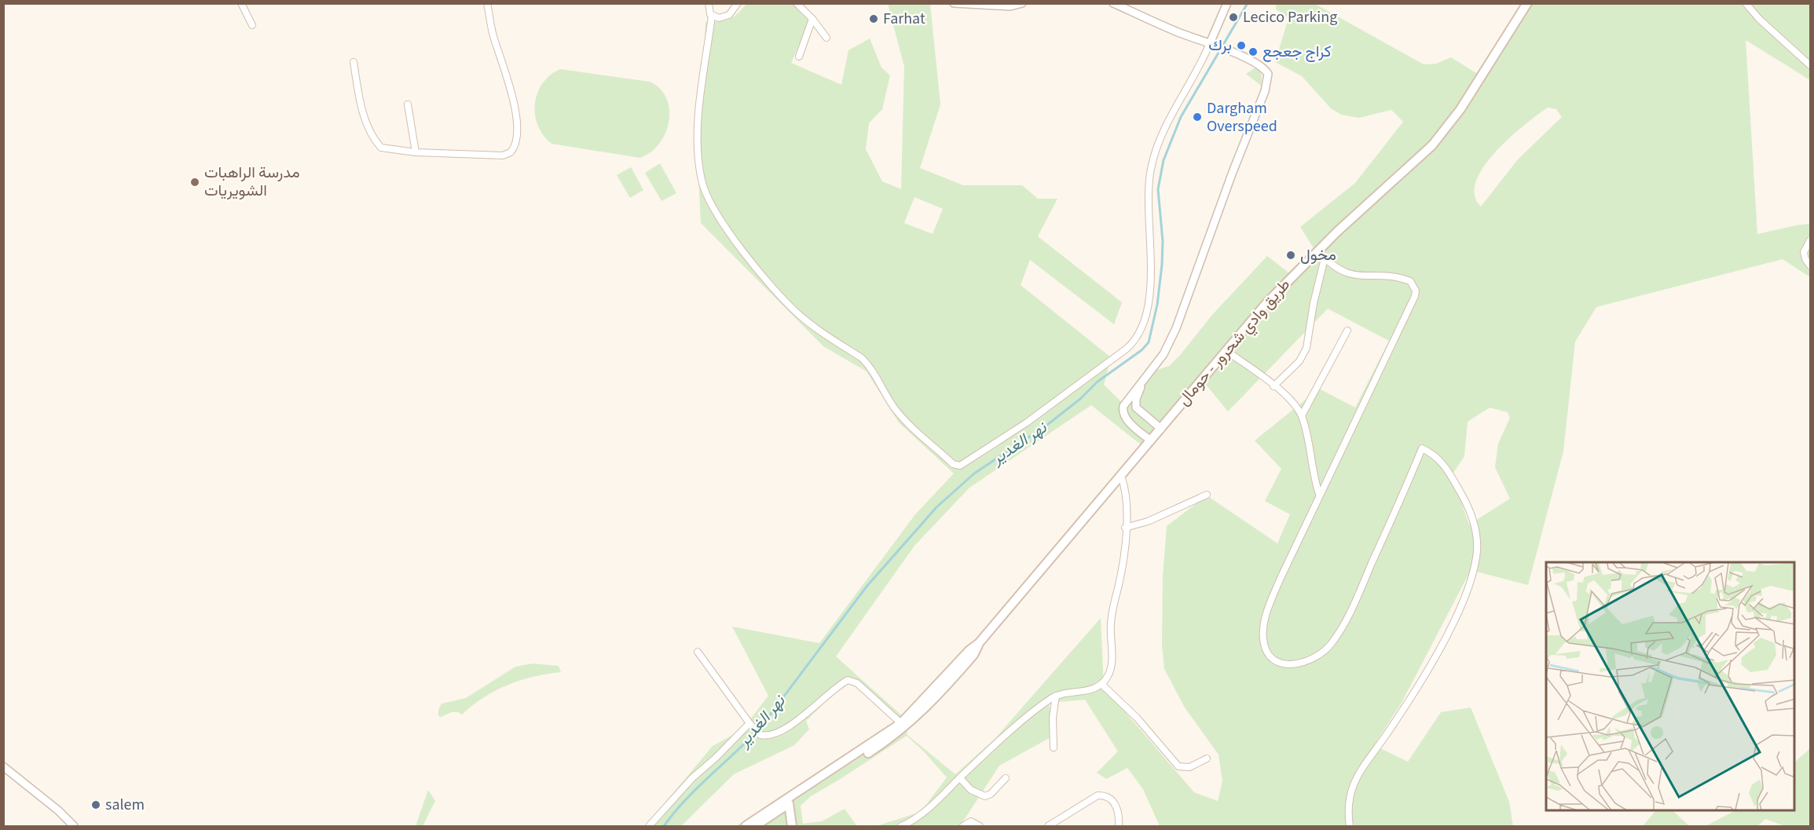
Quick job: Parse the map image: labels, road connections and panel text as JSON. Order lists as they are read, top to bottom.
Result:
{
  "streets": {
    "main road": ["طريق وادي شحرور - حومال"]
  },
  "water": ["نهر الغدير"],
  "places": [
    "Lecico Parking",
    "Farhat",
    "برك",
    "كراج جعجع",
    "Dargham Overspeed",
    "مدرسة الراهبات الشويريات",
    "مخول",
    "salem"
  ]
}
